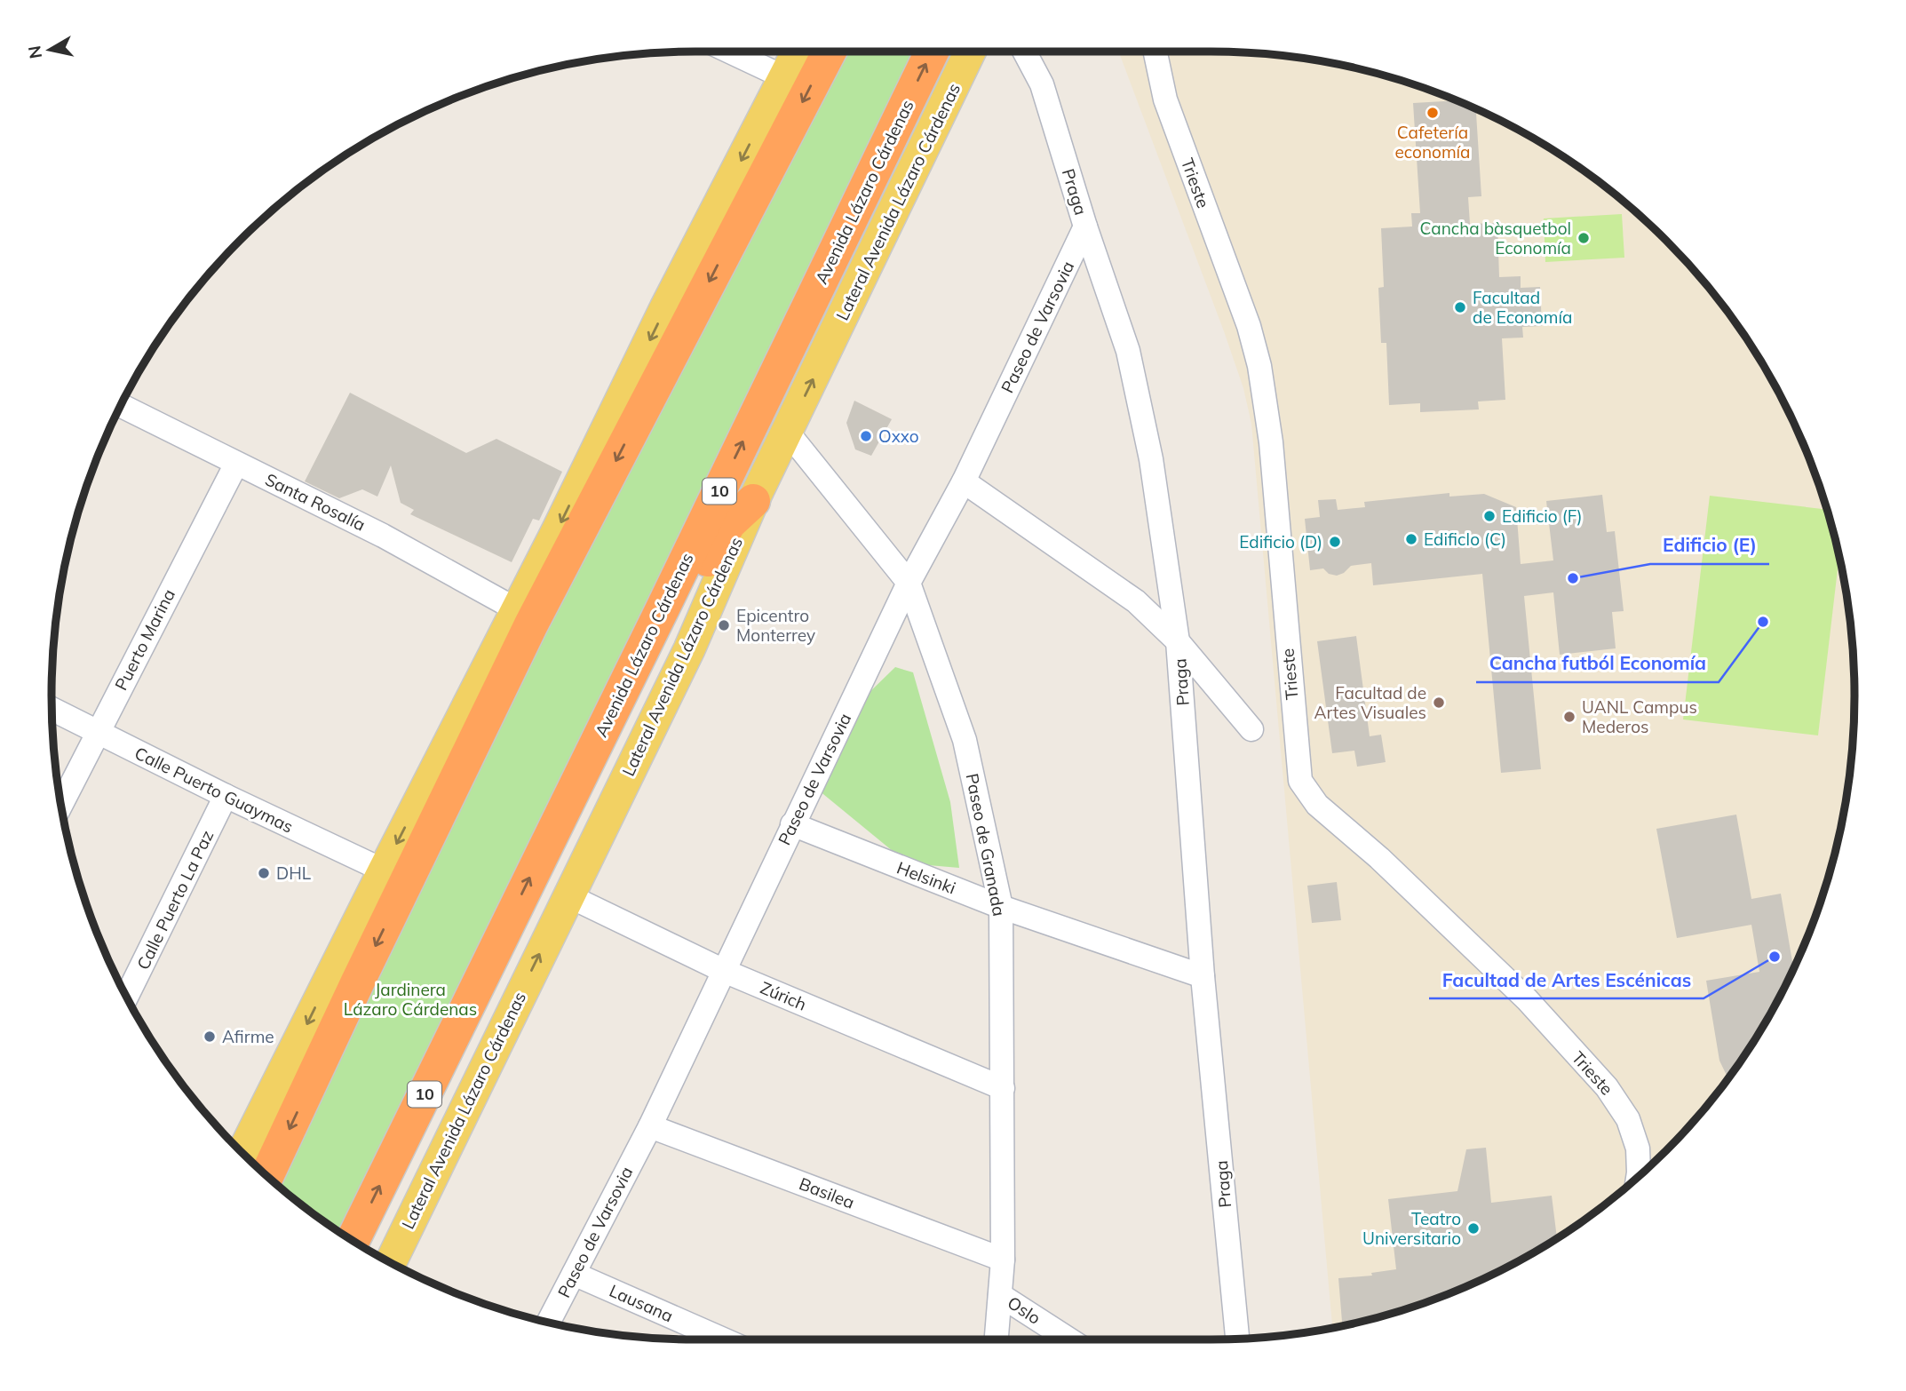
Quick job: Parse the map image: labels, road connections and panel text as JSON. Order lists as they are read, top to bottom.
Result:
{
  "streets": {
    "highway": ["Avenida Lázaro Cárdenas", "10"],
    "main road": ["Lateral Avenida Lázaro Cárdenas"],
    "street": [
      "Trieste",
      "Praga",
      "Paseo de Varsovia",
      "Santa Rosalía",
      "Puerto Marina",
      "Calle Puerto Guaymas",
      "Paseo de Granada",
      "Helsinki",
      "Calle Puerto La Paz",
      "Zúrich",
      "Basilea",
      "Lausana",
      "Oslo"
    ]
  },
  "crossings": [
    ["Praga", "Paseo de Varsovia"],
    ["Praga", "Helsinki"],
    ["Lateral Avenida Lázaro Cárdenas", "Paseo de Granada"],
    ["Lateral Avenida Lázaro Cárdenas", "Zúrich"],
    ["Paseo de Varsovia", "Paseo de Granada"],
    ["Paseo de Varsovia", "Helsinki"],
    ["Paseo de Varsovia", "Zúrich"],
    ["Paseo de Varsovia", "Basilea"],
    ["Paseo de Varsovia", "Lausana"],
    ["Santa Rosalía", "Puerto Marina"],
    ["Puerto Marina", "Calle Puerto Guaymas"],
    ["Calle Puerto Guaymas", "Calle Puerto La Paz"],
    ["Paseo de Granada", "Helsinki"],
    ["Paseo de Granada", "Zúrich"],
    ["Paseo de Granada", "Basilea"],
    ["Paseo de Granada", "Oslo"]
  ],
  "parks": ["Jardinera Lázaro Cárdenas"],
  "places": [
    "Cafetería economía",
    "Cancha bàsquetbol Economía",
    "Facultad de Economía",
    "Oxxo",
    "Edificio (F)",
    "EdificIo (C)",
    "Edificio (D)",
    "Edificio (E)",
    "Cancha futból Economía",
    "Epicentro Monterrey",
    "Facultad de Artes Visuales",
    "UANL Campus Mederos",
    "DHL",
    "Facultad de Artes Escénicas",
    "Afirme",
    "Teatro Universitario"
  ],
  "north": "left"
}
